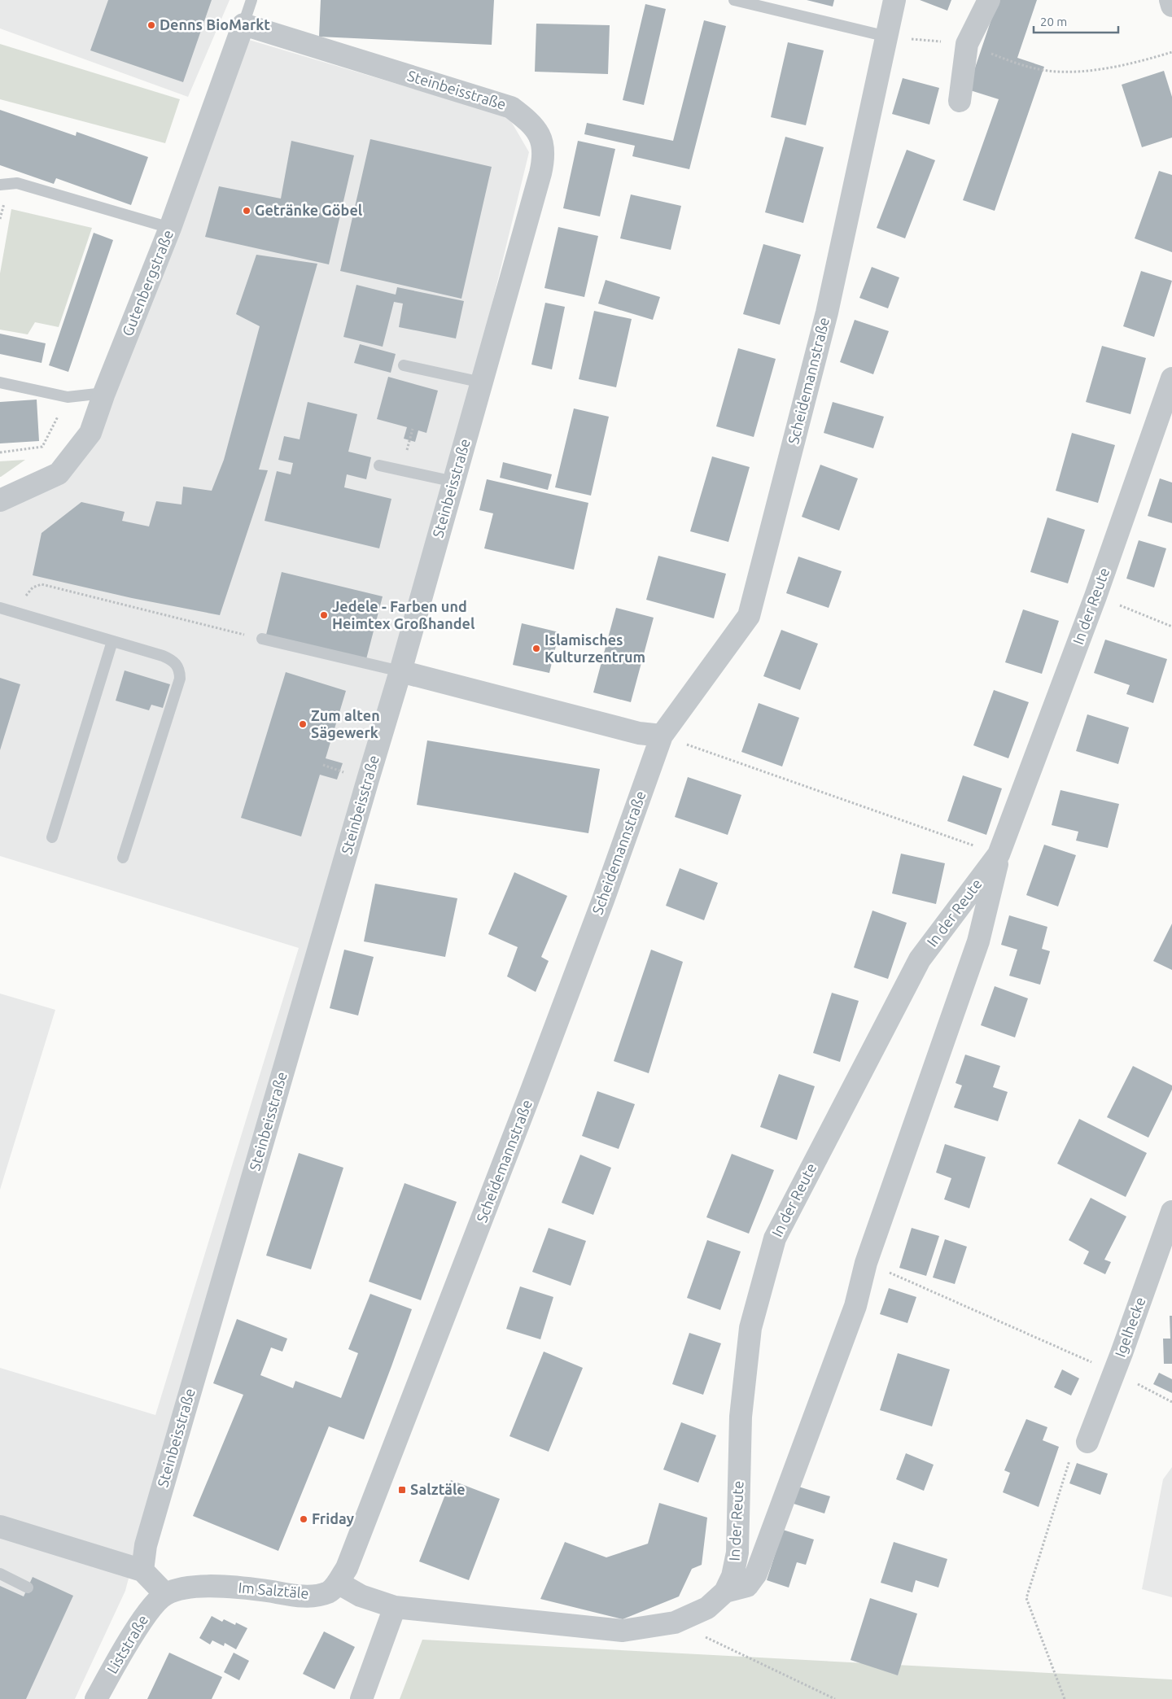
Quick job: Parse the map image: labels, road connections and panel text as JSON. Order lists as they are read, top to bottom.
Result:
{
  "streets": {
    "street": [
      "Steinbeisstraße",
      "Gutenbergstraße",
      "Scheidemannstraße",
      "In der Reute",
      "Igelhecke",
      "Im Salztäle",
      "Liststraße"
    ]
  },
  "crossings": [
    ["Steinbeisstraße", "Gutenbergstraße"],
    ["Scheidemannstraße", "Im Salztäle"],
    ["Im Salztäle", "Liststraße"]
  ],
  "places": {
    "other": [
      "Denns BioMarkt",
      "Getränke Göbel",
      "Jedele - Farben und Heimtex Großhandel",
      "Islamisches Kulturzentrum",
      "Zum alten Sägewerk",
      "Friday"
    ],
    "transit": ["Salztäle"]
  },
  "scale_bar": "20 m"
}
